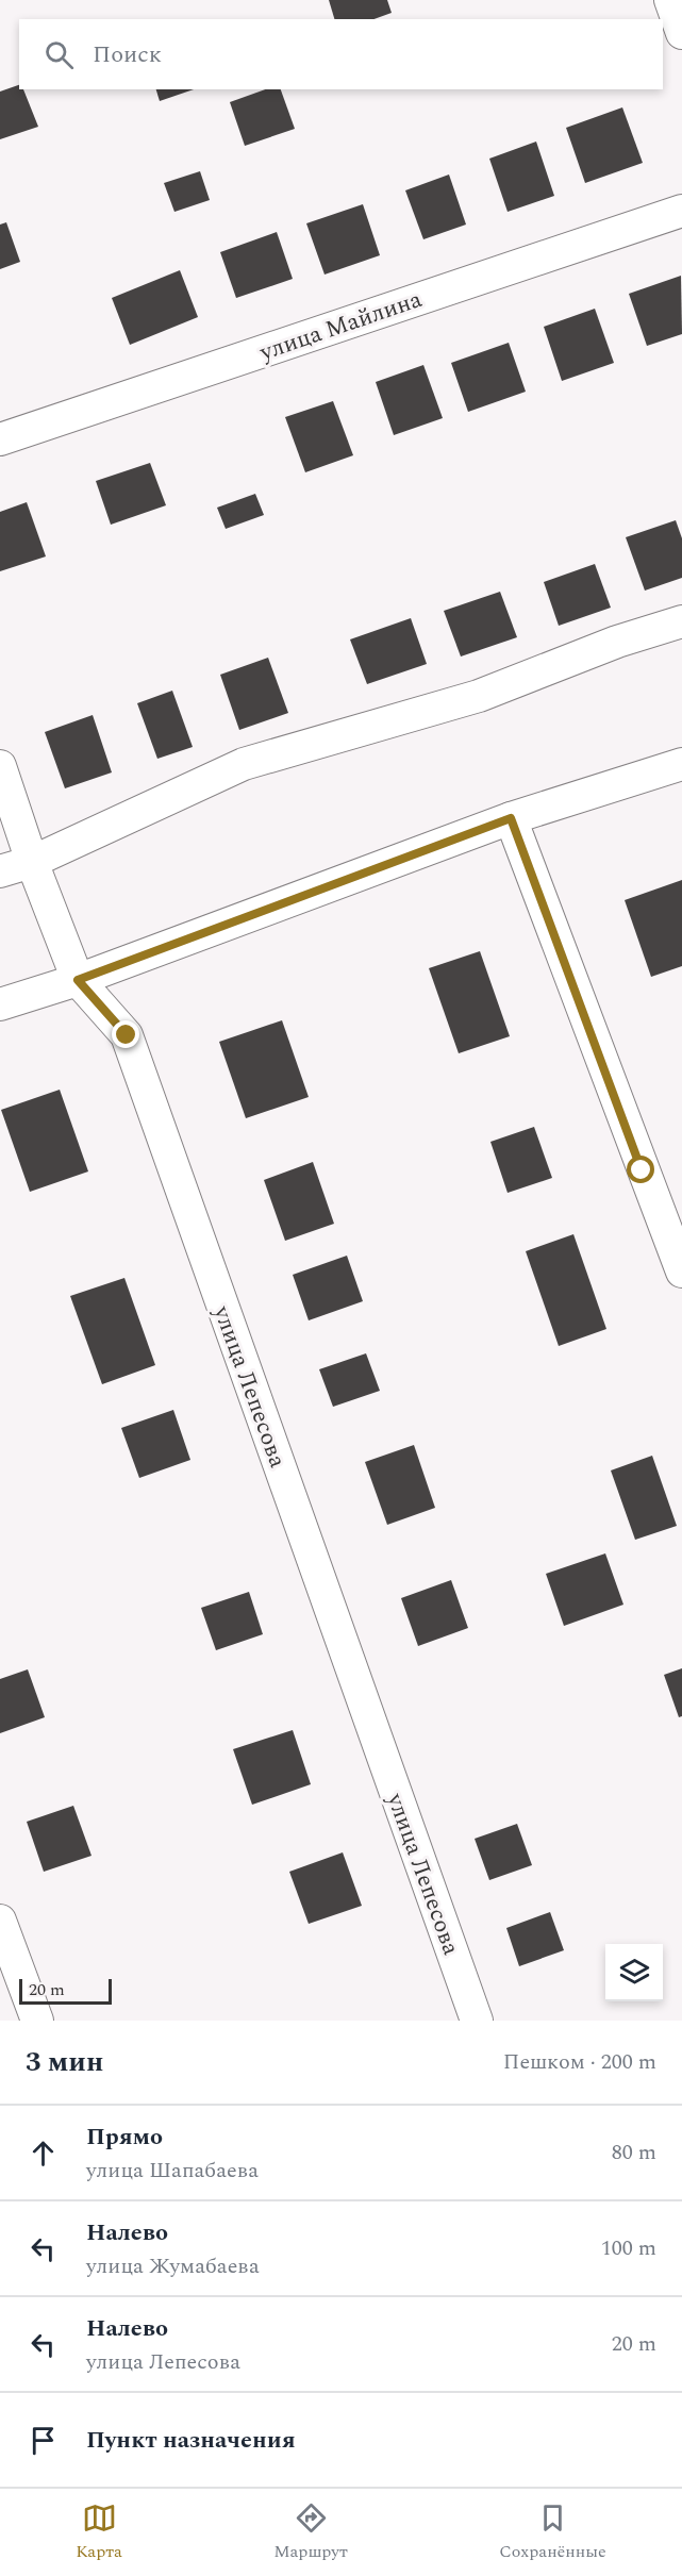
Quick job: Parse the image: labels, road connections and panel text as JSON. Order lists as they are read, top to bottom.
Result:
{
  "streets": {
    "street": ["улица Майлина", "улица Лепесова"]
  },
  "scale_bar": "20 m",
  "page": {
    "search": "Поиск",
    "scale": "20 m",
    "heading": ["3 мин", "Пешком · 200 m"],
    "list": [
      ["Прямо", "улица Шапабаева", "80 m"],
      ["Налево", "улица Жумабаева", "100 m"],
      ["Налево", "улица Лепесова", "20 m"],
      "Пункт назначения"
    ],
    "nav": ["Карта", "Маршрут", "Сохранённые"]
  }
}
